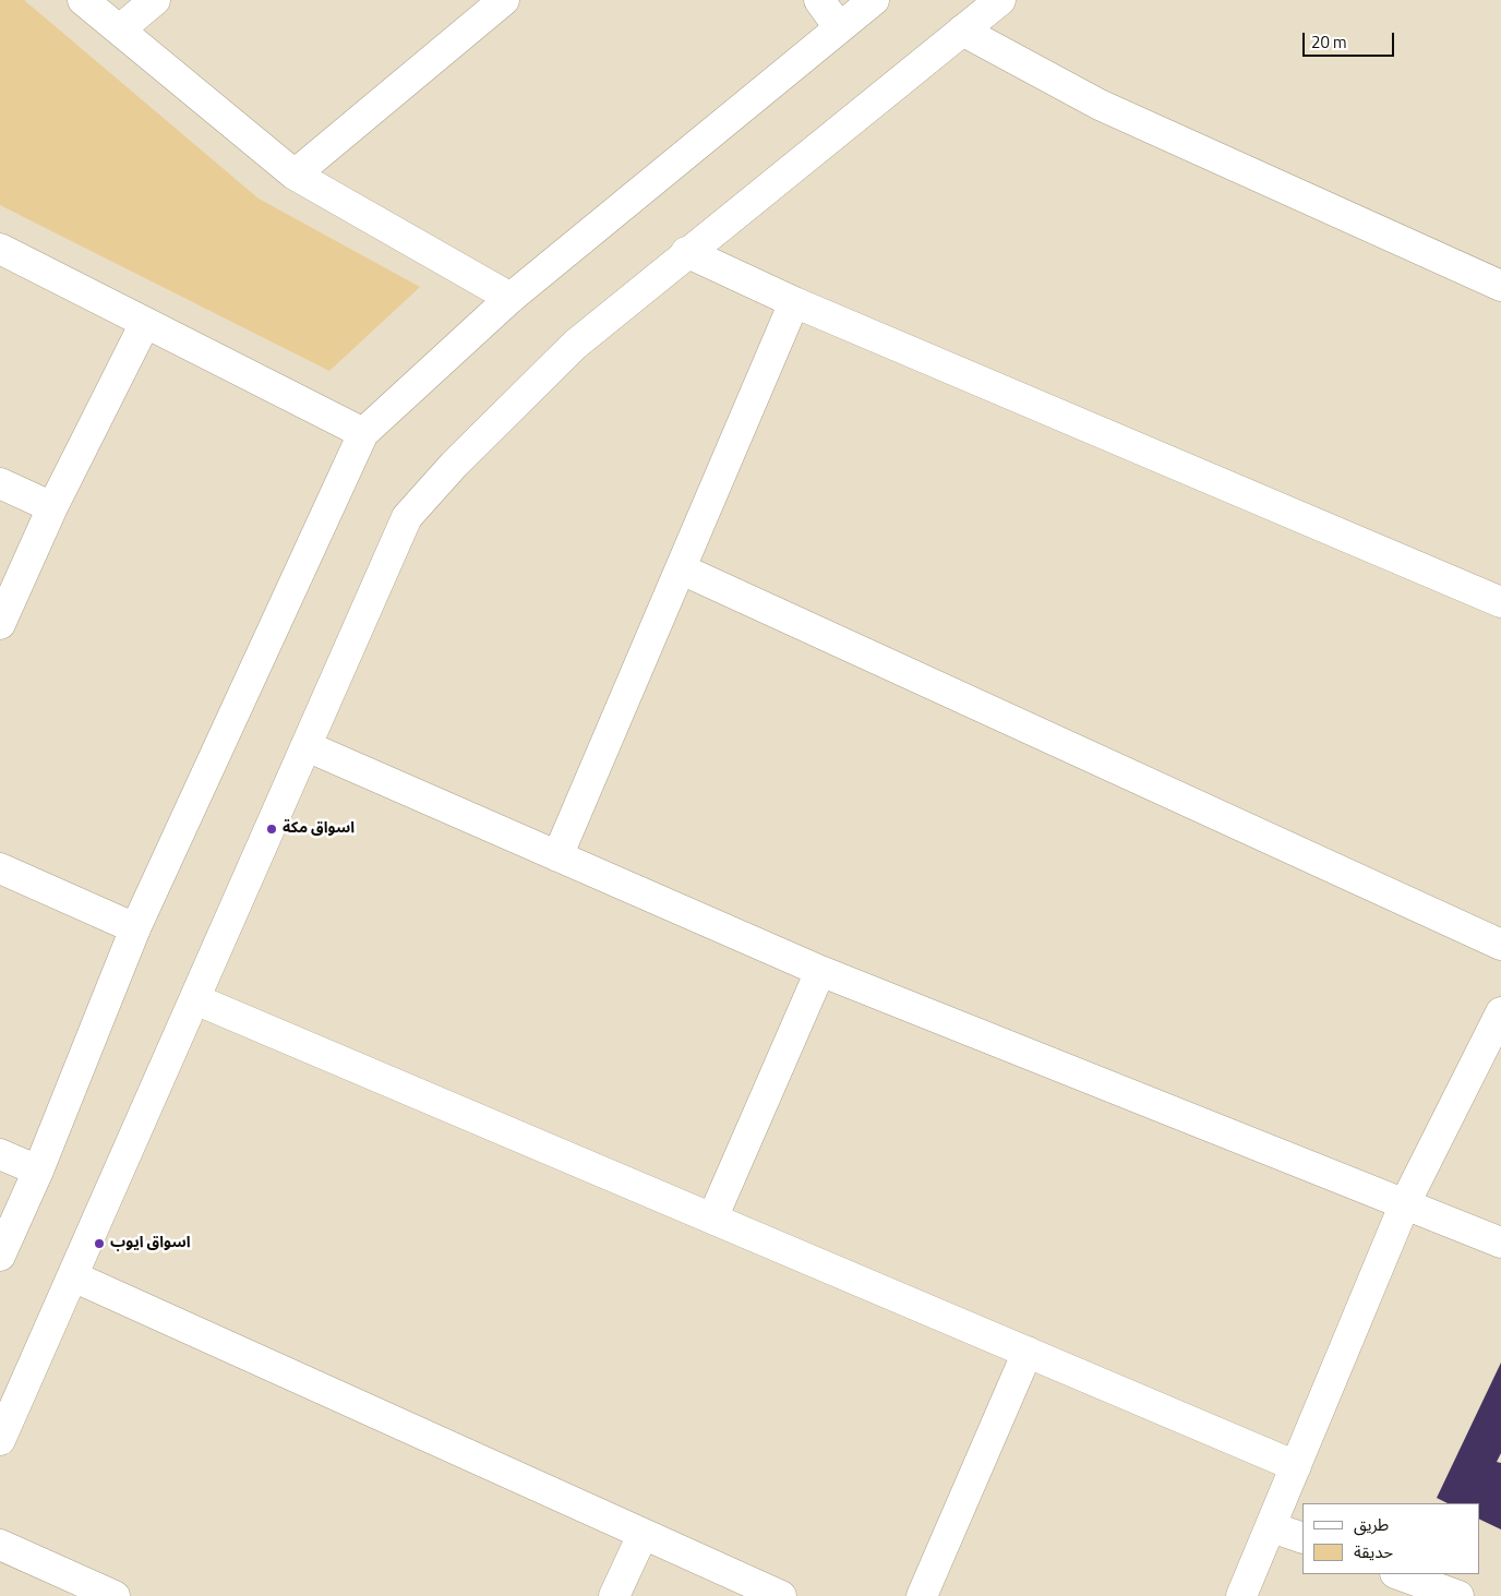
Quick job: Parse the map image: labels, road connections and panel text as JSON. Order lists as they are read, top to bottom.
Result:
{
  "places": ["اسواق مكة", "اسواق ايوب"],
  "legend": ["طريق", "حديقة"],
  "scale_bar": "20 m"
}
